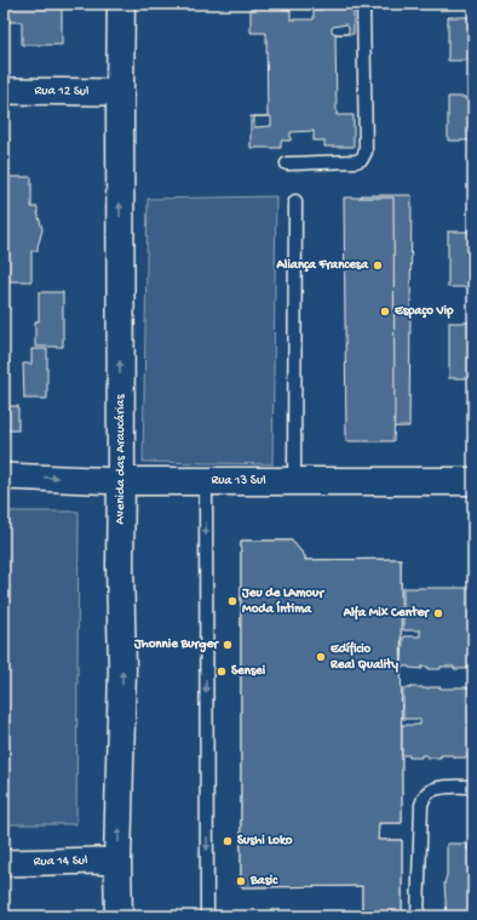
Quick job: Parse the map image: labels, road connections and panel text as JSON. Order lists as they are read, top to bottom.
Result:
{
  "streets": {
    "main road": ["Avenida das Araucárias", "Rua 13 Sul"],
    "street": ["Rua 12 Sul", "Rua 14 Sul"]
  },
  "crossings": [
    ["Rua 12 Sul", "Avenida das Araucárias"],
    ["Avenida das Araucárias", "Rua 13 Sul"],
    ["Avenida das Araucárias", "Rua 14 Sul"]
  ],
  "one_way": ["Avenida das Araucárias"],
  "places": [
    "Aliança Francesa",
    "Espaço Vip",
    "Jeu de LAmour Moda Íntima",
    "Alfa Mix Center",
    "Jhonnie Burger",
    "Edíficio Real Quality",
    "Sensei",
    "Sushi Loko",
    "Basic"
  ]
}
